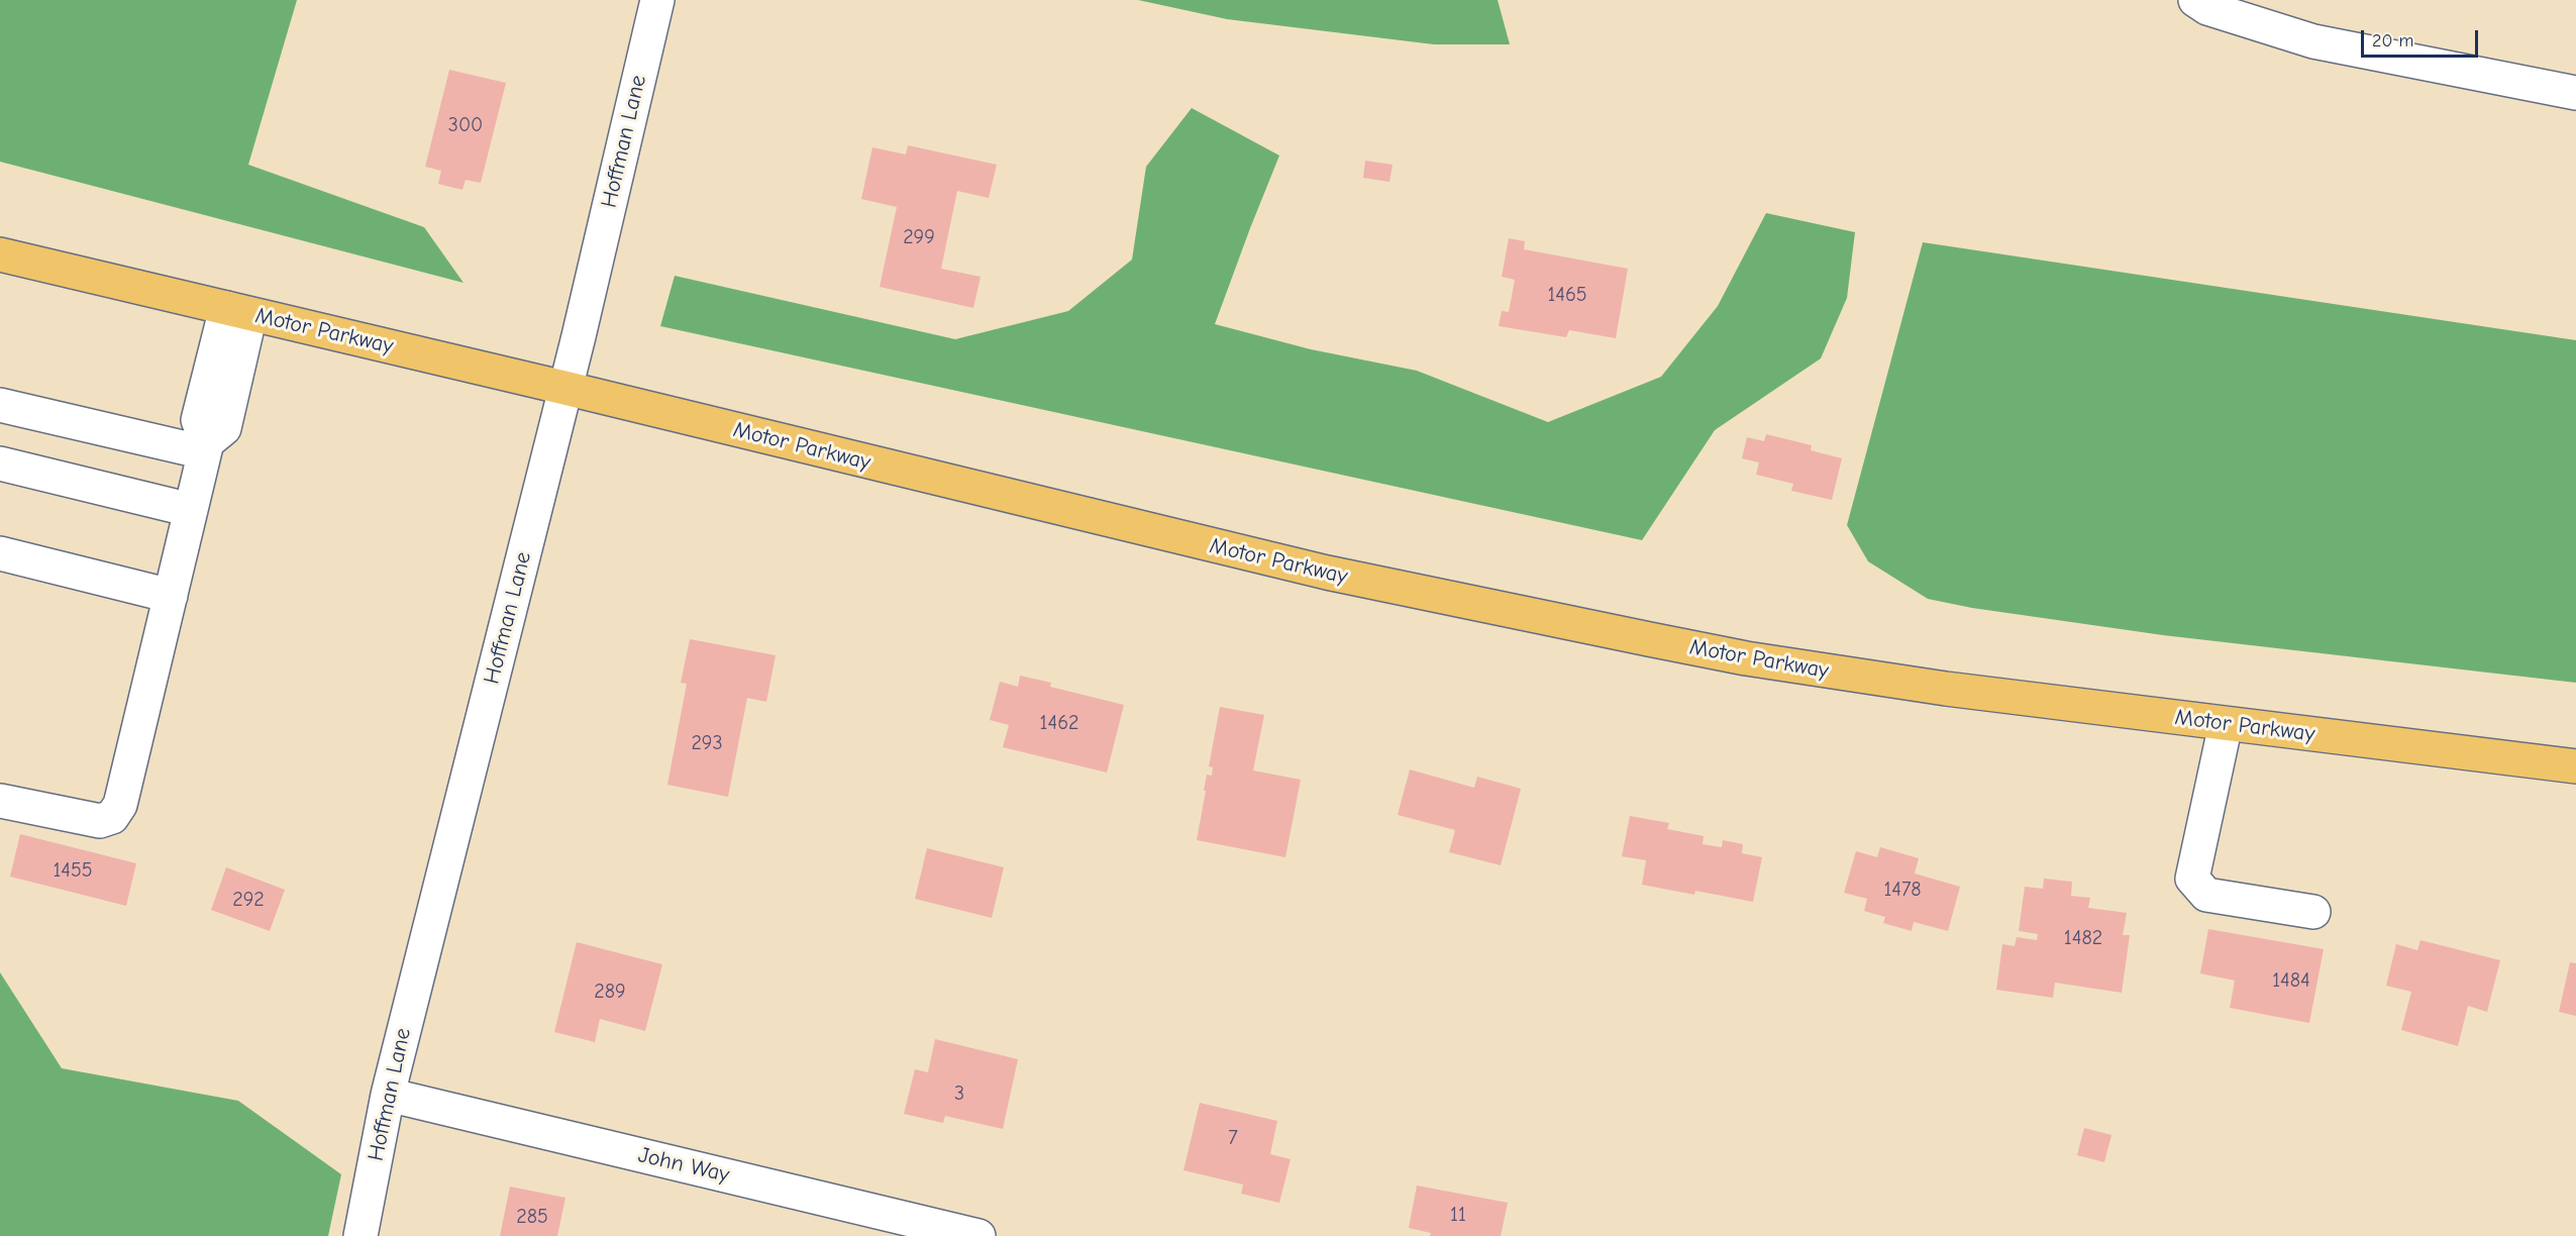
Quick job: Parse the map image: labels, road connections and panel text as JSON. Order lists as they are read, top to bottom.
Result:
{
  "streets": {
    "main road": ["Motor Parkway"],
    "street": ["Hoffman Lane", "John Way"]
  },
  "crossings": [
    ["Hoffman Lane", "Motor Parkway"],
    ["Hoffman Lane", "John Way"]
  ],
  "house_numbers": [
    "300",
    "299",
    "1465",
    "1462",
    "293",
    "1455",
    "1478",
    "292",
    "1482",
    "1484",
    "289",
    "3",
    "7",
    "11",
    "285"
  ],
  "scale_bar": "20 m"
}
